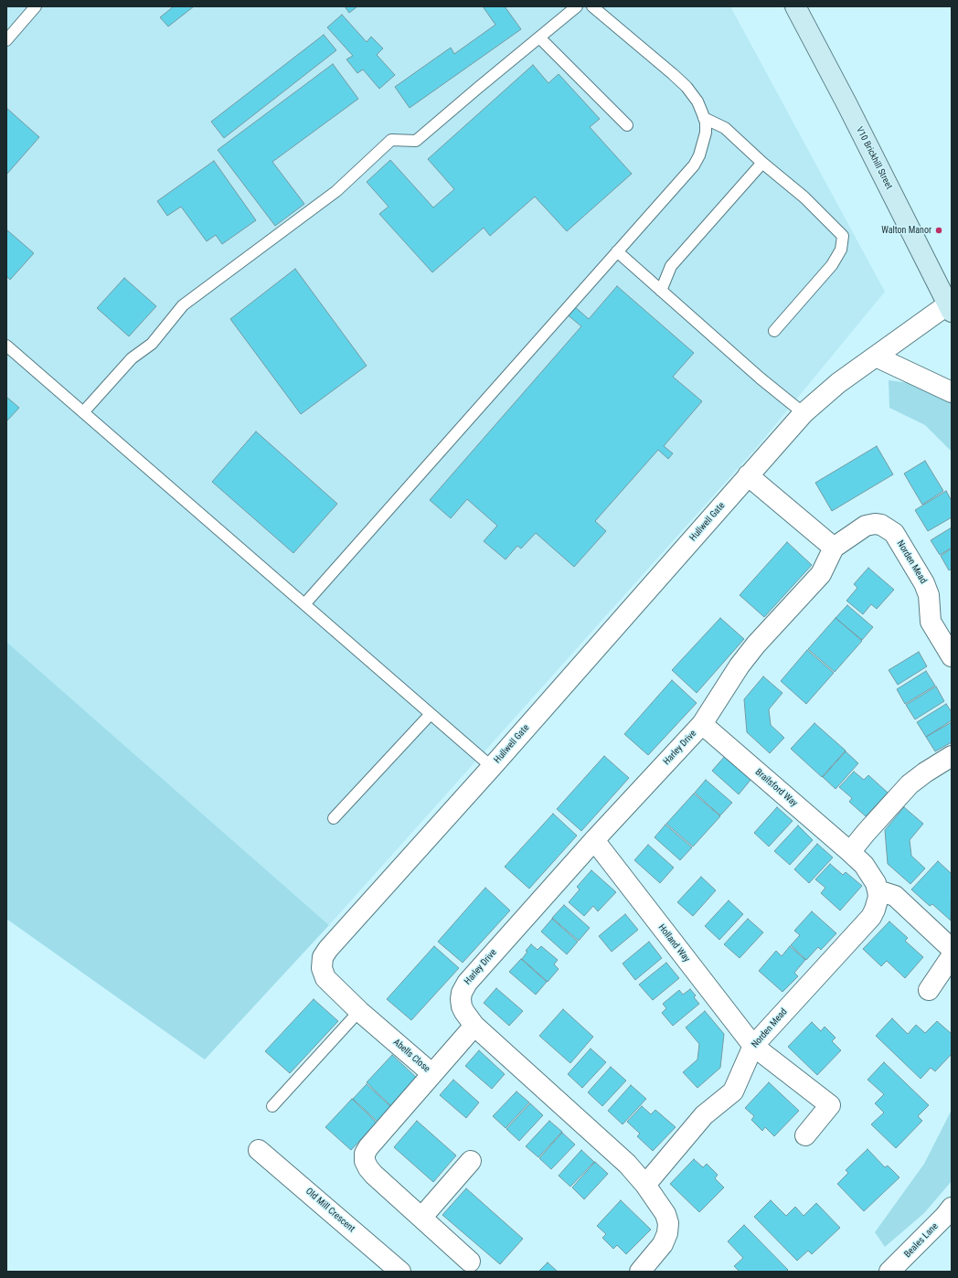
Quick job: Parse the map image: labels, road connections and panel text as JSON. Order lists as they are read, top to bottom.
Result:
{
  "streets": {
    "street": [
      "V10 Brickhill Street",
      "Hullwell Gate",
      "Norden Mead",
      "Harley Drive",
      "Brailsford Way",
      "Holland Way",
      "Abells Close",
      "Old Mill Crescent",
      "Beales Lane"
    ]
  },
  "crossings": [
    ["V10 Brickhill Street", "Hullwell Gate"],
    ["Hullwell Gate", "Abells Close"],
    ["Norden Mead", "Harley Drive"],
    ["Norden Mead", "Holland Way"],
    ["Harley Drive", "Brailsford Way"],
    ["Harley Drive", "Holland Way"]
  ],
  "places": ["Walton Manor"]
}
